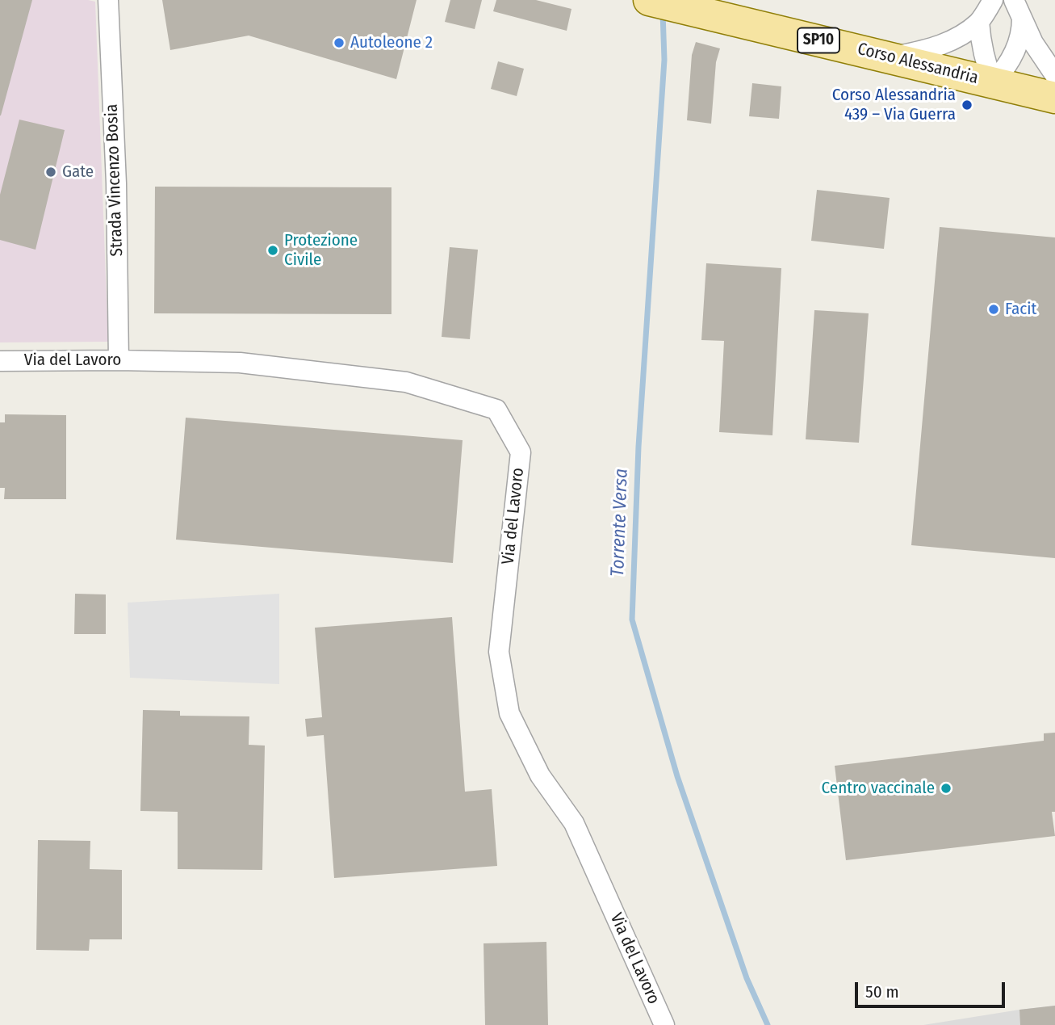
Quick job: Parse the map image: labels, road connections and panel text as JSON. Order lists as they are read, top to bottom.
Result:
{
  "streets": {
    "main road": ["SP10", "Corso Alessandria"],
    "street": ["Strada Vincenzo Bosia", "Via del Lavoro"]
  },
  "crossings": [
    ["Strada Vincenzo Bosia", "Via del Lavoro"]
  ],
  "water": ["Torrente Versa"],
  "places": [
    "Autoleone 2",
    "Corso Alessandria 439 – Via Guerra",
    "Gate",
    "Protezione Civile",
    "Facit",
    "Centro vaccinale"
  ],
  "scale_bar": "50 m"
}
